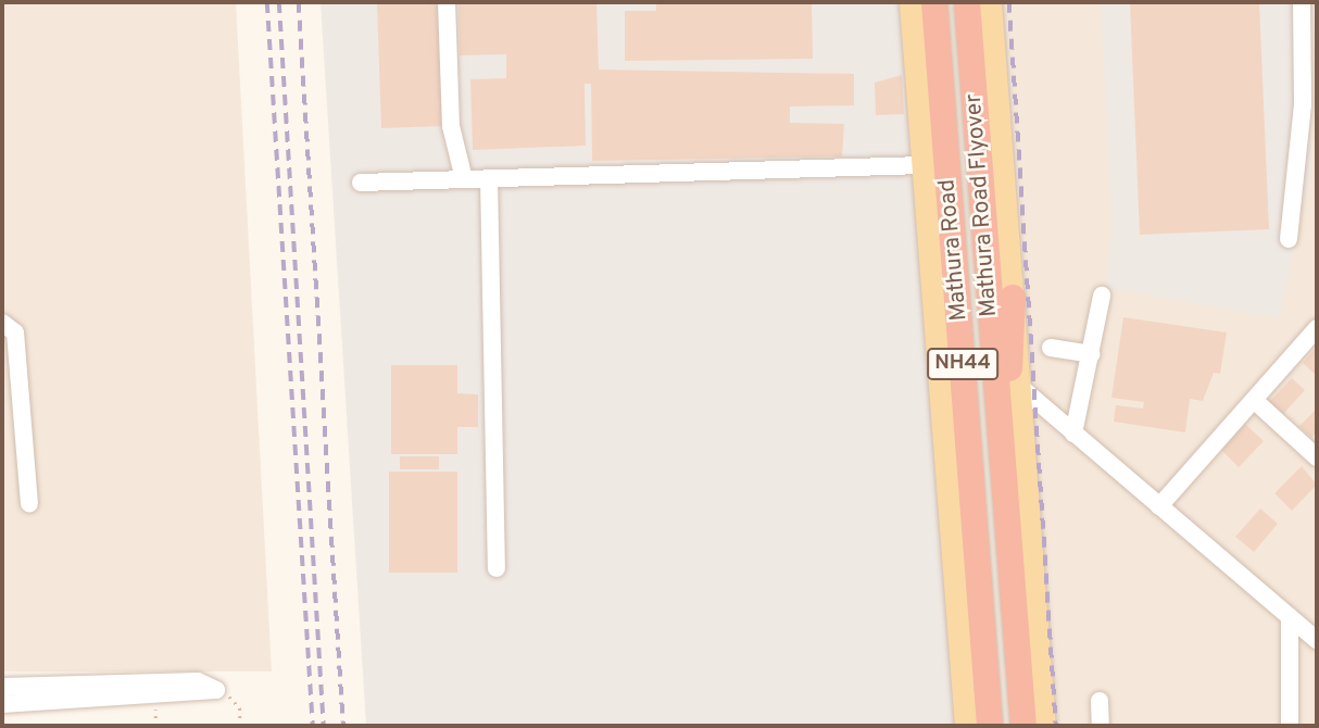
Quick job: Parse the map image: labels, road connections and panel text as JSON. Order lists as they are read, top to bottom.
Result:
{
  "streets": {
    "highway": ["Mathura Road Flyover", "Mathura Road", "NH44"]
  },
  "crossings": [
    ["Mathura Road Flyover", "NH44"]
  ]
}
